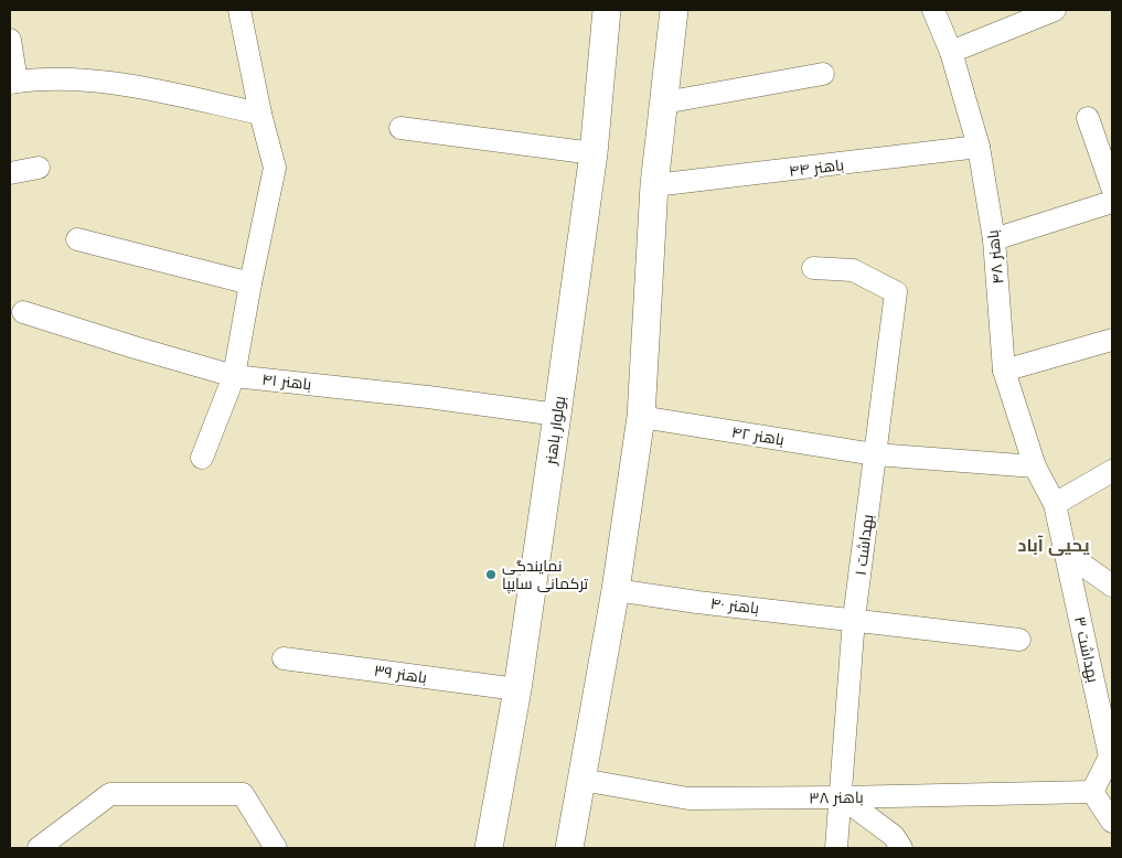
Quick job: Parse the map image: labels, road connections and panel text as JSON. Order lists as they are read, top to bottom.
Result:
{
  "streets": {
    "main road": ["بولوار باهنر"],
    "street": [
      "باهنر ۴۴",
      "باهنر ۴۸",
      "باهنر ۴۱",
      "باهنر ۴۲",
      "بهداشت ۱",
      "باهنر ۴۰",
      "بهداشت ۳",
      "باهنر ۳۹",
      "باهنر ۳۸"
    ]
  },
  "crossings": [
    ["باهنر ۴۴", "باهنر ۴۸"],
    ["باهنر ۴۸", "باهنر ۴۲"],
    ["باهنر ۴۸", "بهداشت ۳"],
    ["باهنر ۴۱", "بولوار باهنر"],
    ["بولوار باهنر", "باهنر ۳۹"],
    ["باهنر ۴۲", "بهداشت ۱"],
    ["بهداشت ۱", "باهنر ۴۰"],
    ["بهداشت ۱", "باهنر ۳۸"],
    ["بهداشت ۳", "باهنر ۳۸"]
  ],
  "districts": ["یحیی آباد"],
  "places": ["نمایندگی ترکمانی سایپا"]
}
